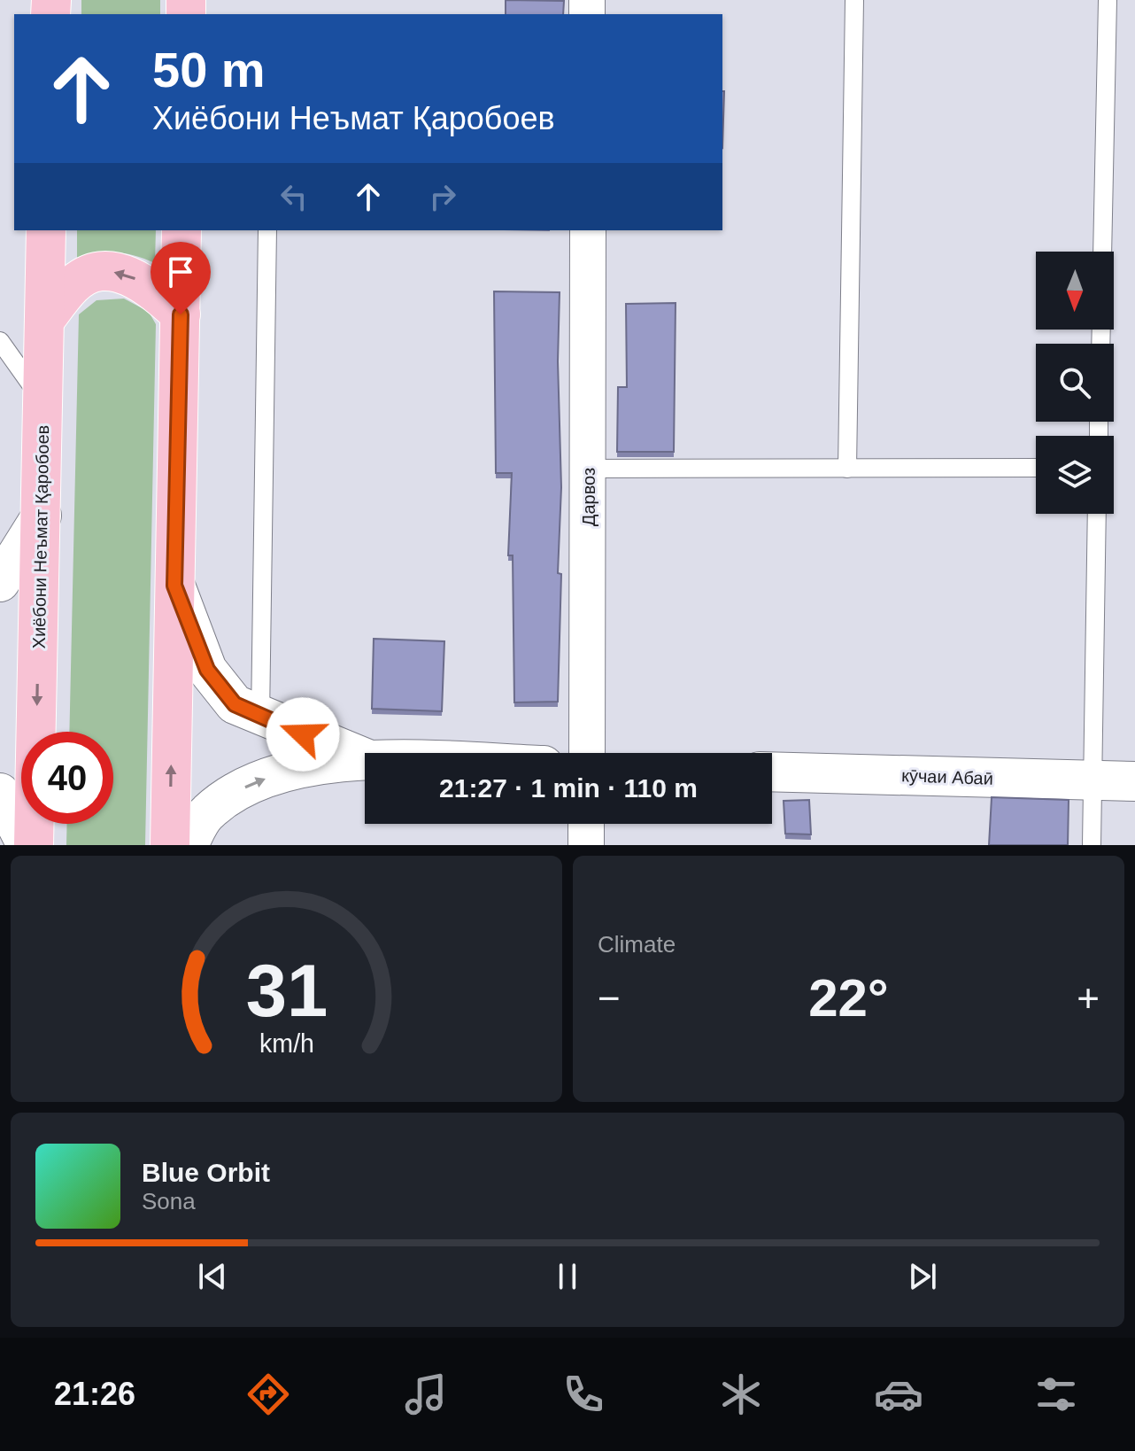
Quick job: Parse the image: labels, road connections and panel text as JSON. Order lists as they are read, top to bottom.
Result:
{
  "streets": {
    "highway": ["Хиёбони Неъмат Қаробоев"],
    "street": ["Дарвоз", "кӯчаи Абаӣ"]
  },
  "north": "bottom",
  "page": {
    "turn": ["50 m", "Хиёбони Неъмат Қаробоев"],
    "limit": "40",
    "trip": "21:27 · 1 min · 110 m",
    "tile": "Climate",
    "heat": ["−", "22°", "+"],
    "song": ["Blue Orbit", "Sona"],
    "tabs": "21:26",
    "gauge": ["31", "km/h"]
  }
}
